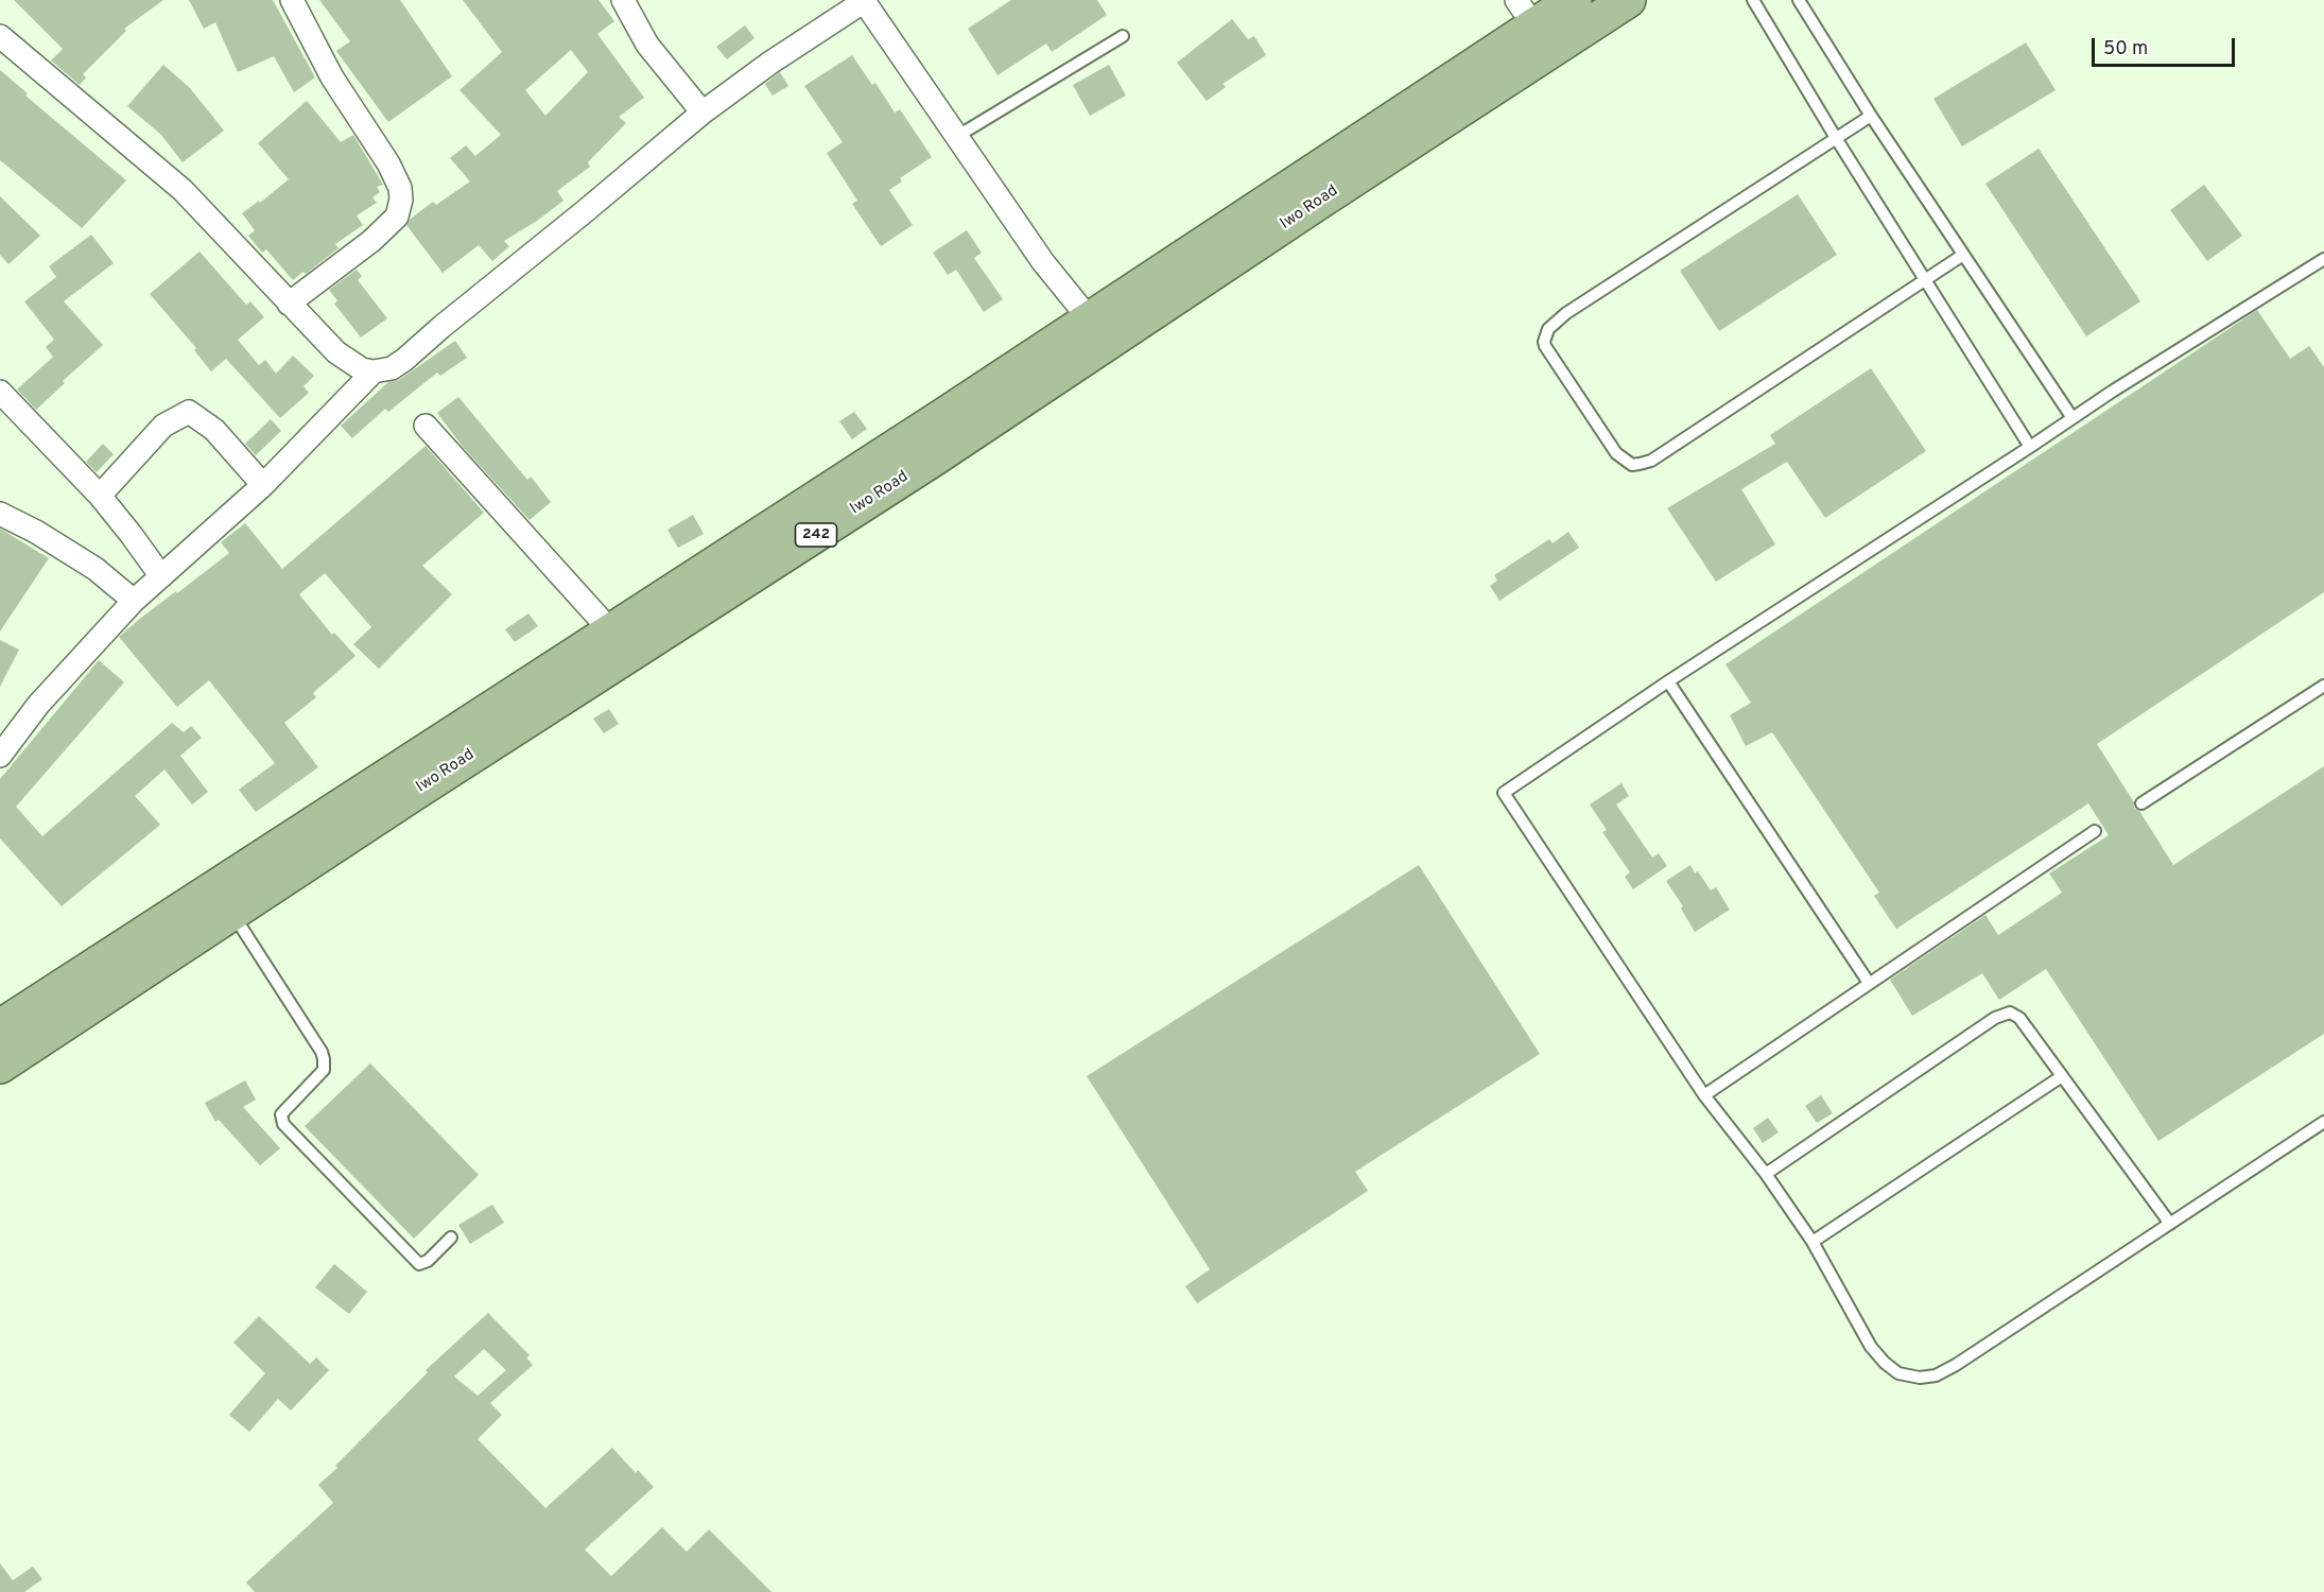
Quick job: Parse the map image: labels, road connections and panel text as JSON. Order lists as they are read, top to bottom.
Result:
{
  "streets": {
    "main road": ["Iwo Road", "242"]
  },
  "scale_bar": "50 m"
}
